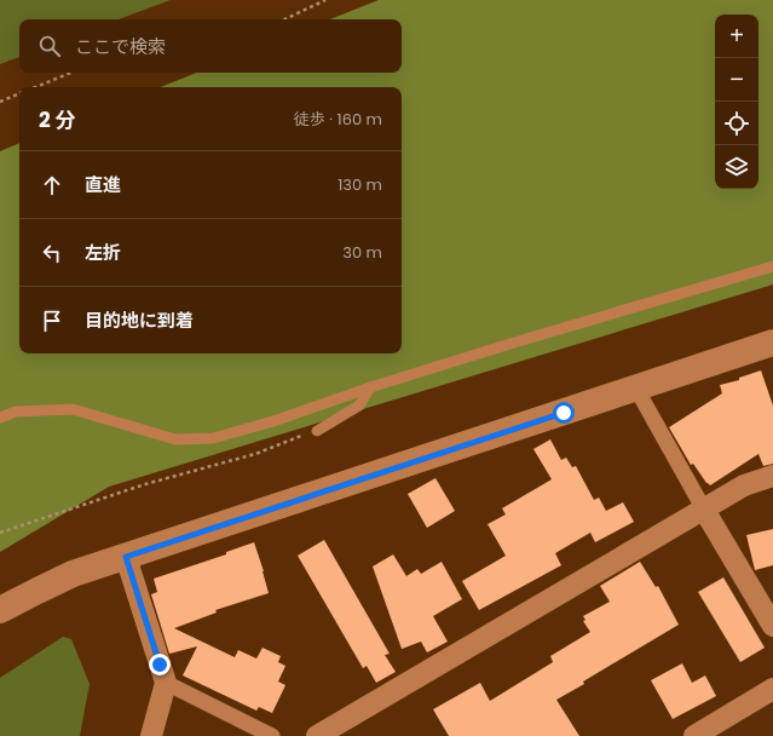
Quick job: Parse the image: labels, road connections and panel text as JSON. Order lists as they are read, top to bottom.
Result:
{
  "page": {
    "map_buttons": ["+", "−"],
    "search": "ここで検索",
    "heading": ["2 分", "徒歩 · 160 m"],
    "list": [
      ["直進", "130 m"],
      ["左折", "30 m"],
      "目的地に到着"
    ]
  }
}
